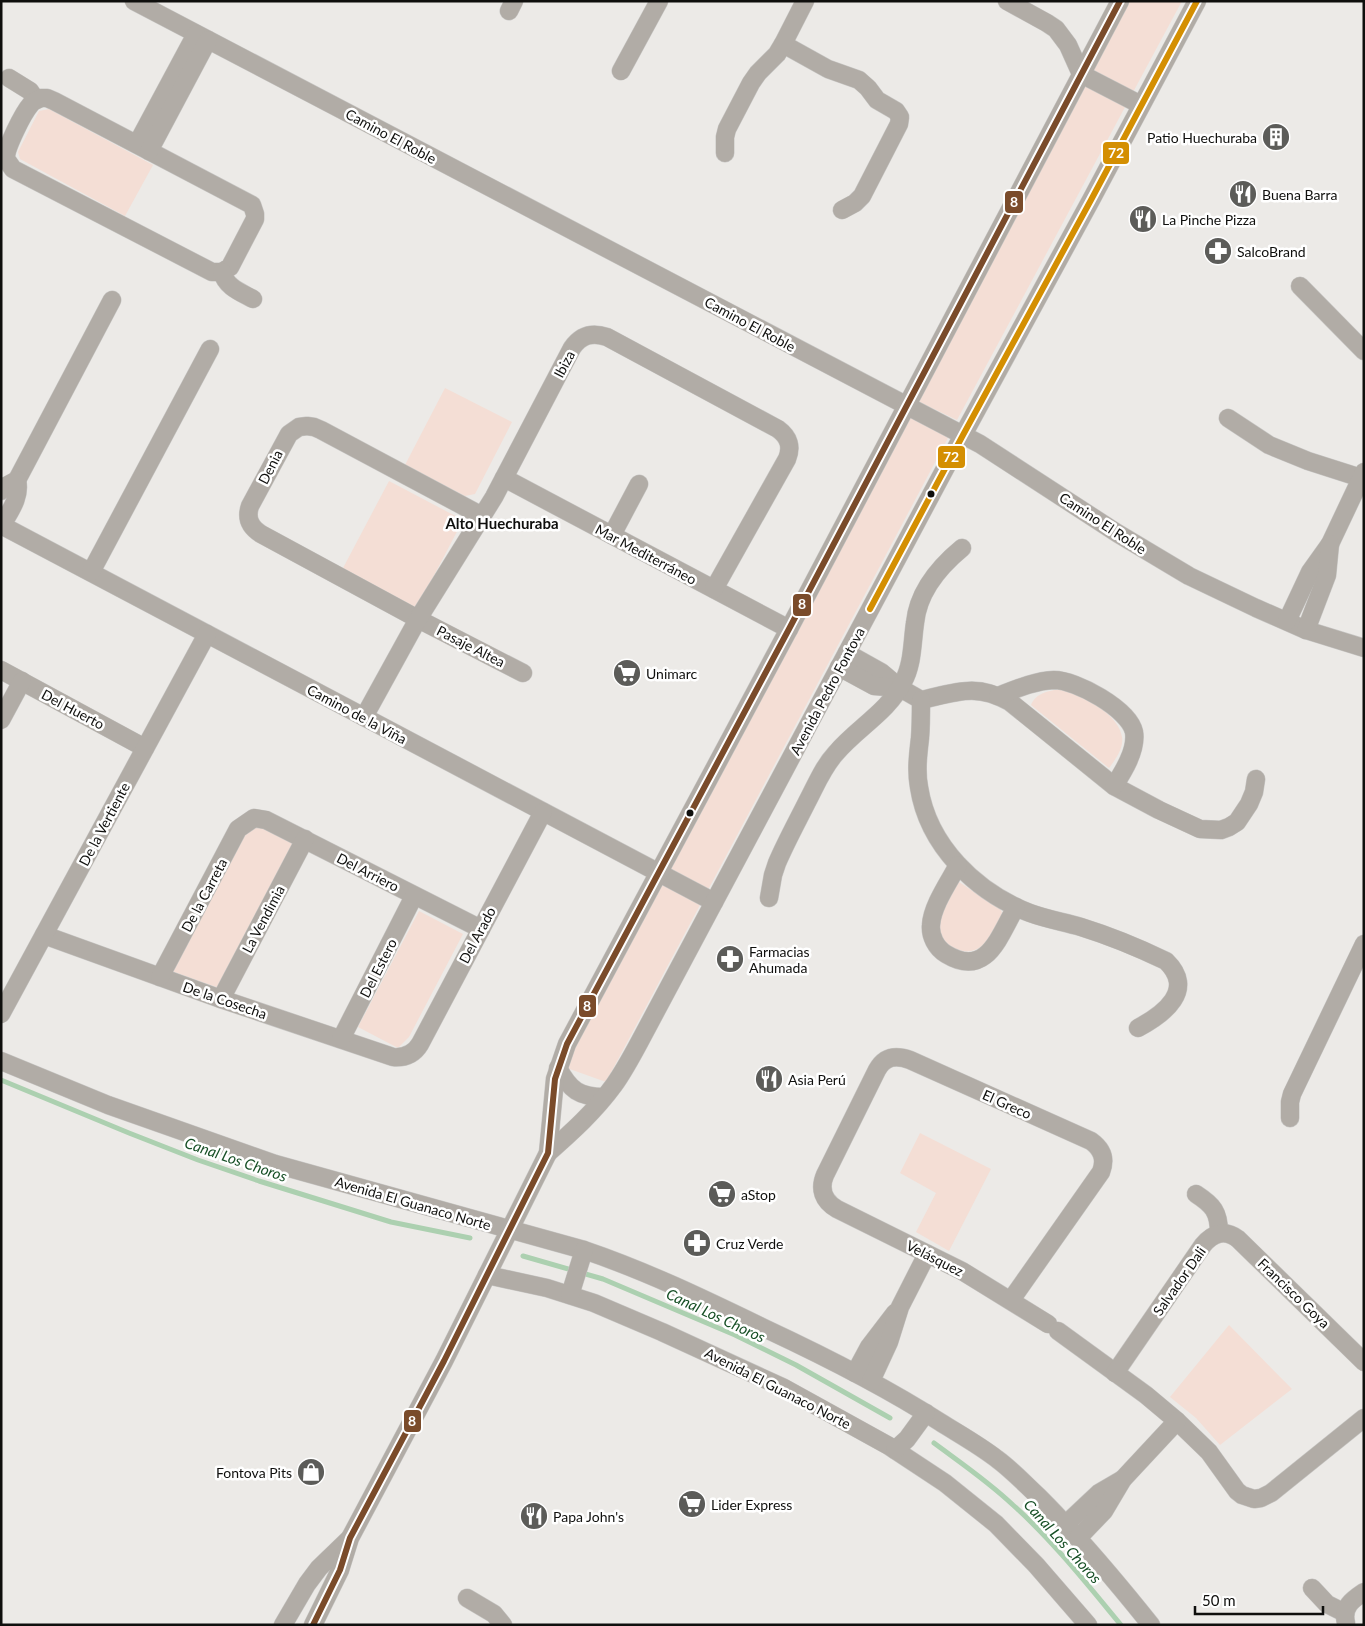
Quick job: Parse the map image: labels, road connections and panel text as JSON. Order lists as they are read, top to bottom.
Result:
{
  "streets": {
    "street": [
      "Camino El Roble",
      "Ibiza",
      "Denia",
      "Mar Mediterráneo",
      "Pasaje Altea",
      "Avenida Pedro Fontova",
      "Del Huerto",
      "Camino de la Viña",
      "De la Vertiente",
      "Del Arriero",
      "De la Carreta",
      "La Vendimia",
      "Del Arado",
      "Del Estero",
      "De la Cosecha",
      "El Greco",
      "Avenida El Guanaco Norte",
      "Velásquez",
      "Salvador Dali",
      "Francisco Goya"
    ]
  },
  "crossings": [
    ["Camino El Roble", "Avenida Pedro Fontova"],
    ["Ibiza", "Denia"],
    ["Ibiza", "Mar Mediterráneo"],
    ["Ibiza", "Pasaje Altea"],
    ["Ibiza", "Camino de la Viña"],
    ["Denia", "Pasaje Altea"],
    ["Mar Mediterráneo", "Avenida Pedro Fontova"],
    ["Avenida Pedro Fontova", "Camino de la Viña"],
    ["Avenida Pedro Fontova", "Avenida El Guanaco Norte"],
    ["Del Huerto", "De la Vertiente"],
    ["Camino de la Viña", "De la Vertiente"],
    ["Camino de la Viña", "Del Arado"],
    ["De la Vertiente", "De la Cosecha"],
    ["Del Arriero", "De la Carreta"],
    ["Del Arriero", "La Vendimia"],
    ["Del Arriero", "Del Arado"],
    ["Del Arriero", "Del Estero"],
    ["De la Carreta", "De la Cosecha"],
    ["La Vendimia", "De la Cosecha"],
    ["Del Arado", "De la Cosecha"],
    ["Del Estero", "De la Cosecha"],
    ["El Greco", "Velásquez"],
    ["Velásquez", "Salvador Dali"],
    ["Salvador Dali", "Francisco Goya"]
  ],
  "districts": ["Alto Huechuraba"],
  "water": ["Canal Los Choros"],
  "places": {
    "building": ["Patio Huechuraba"],
    "restaurant": [
      "Buena Barra",
      "La Pinche Pizza",
      "Asia Perú",
      "Papa John's"
    ],
    "pharmacy": ["SalcoBrand", "Farmacias Ahumada", "Cruz Verde"],
    "supermarket": ["Unimarc", "aStop", "Lider Express"],
    "shop": ["Fontova Pits"]
  },
  "lines": ["transit line 72", "transit line 8"],
  "scale_bar": "50 m"
}
